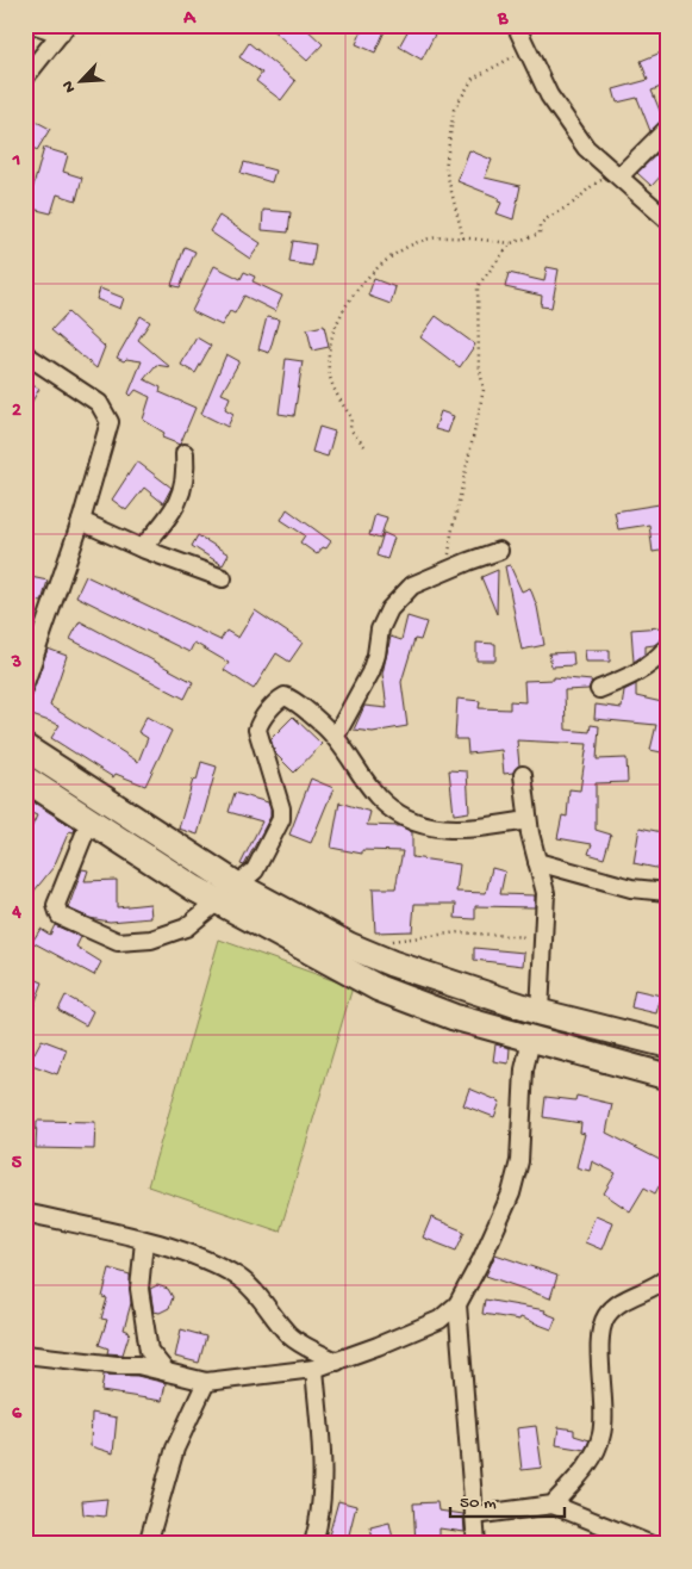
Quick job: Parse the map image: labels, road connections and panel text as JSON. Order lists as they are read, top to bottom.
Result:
{
  "scale_bar": "50 m",
  "north": "bottom left",
  "grid": {
    "columns": ["A", "B"],
    "rows": [
      "1",
      "2",
      "3",
      "4",
      "5",
      "6"
    ]
  }
}
